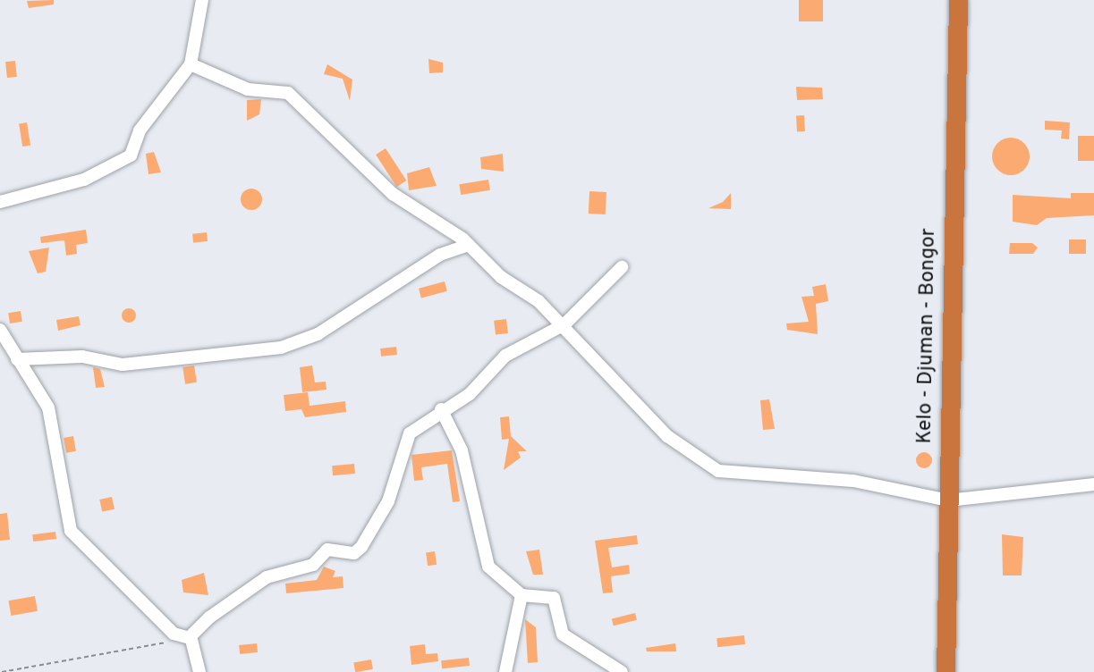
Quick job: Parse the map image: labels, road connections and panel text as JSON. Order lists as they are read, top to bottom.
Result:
{
  "streets": {
    "highway": ["Kelo - Djuman - Bongor"]
  }
}
